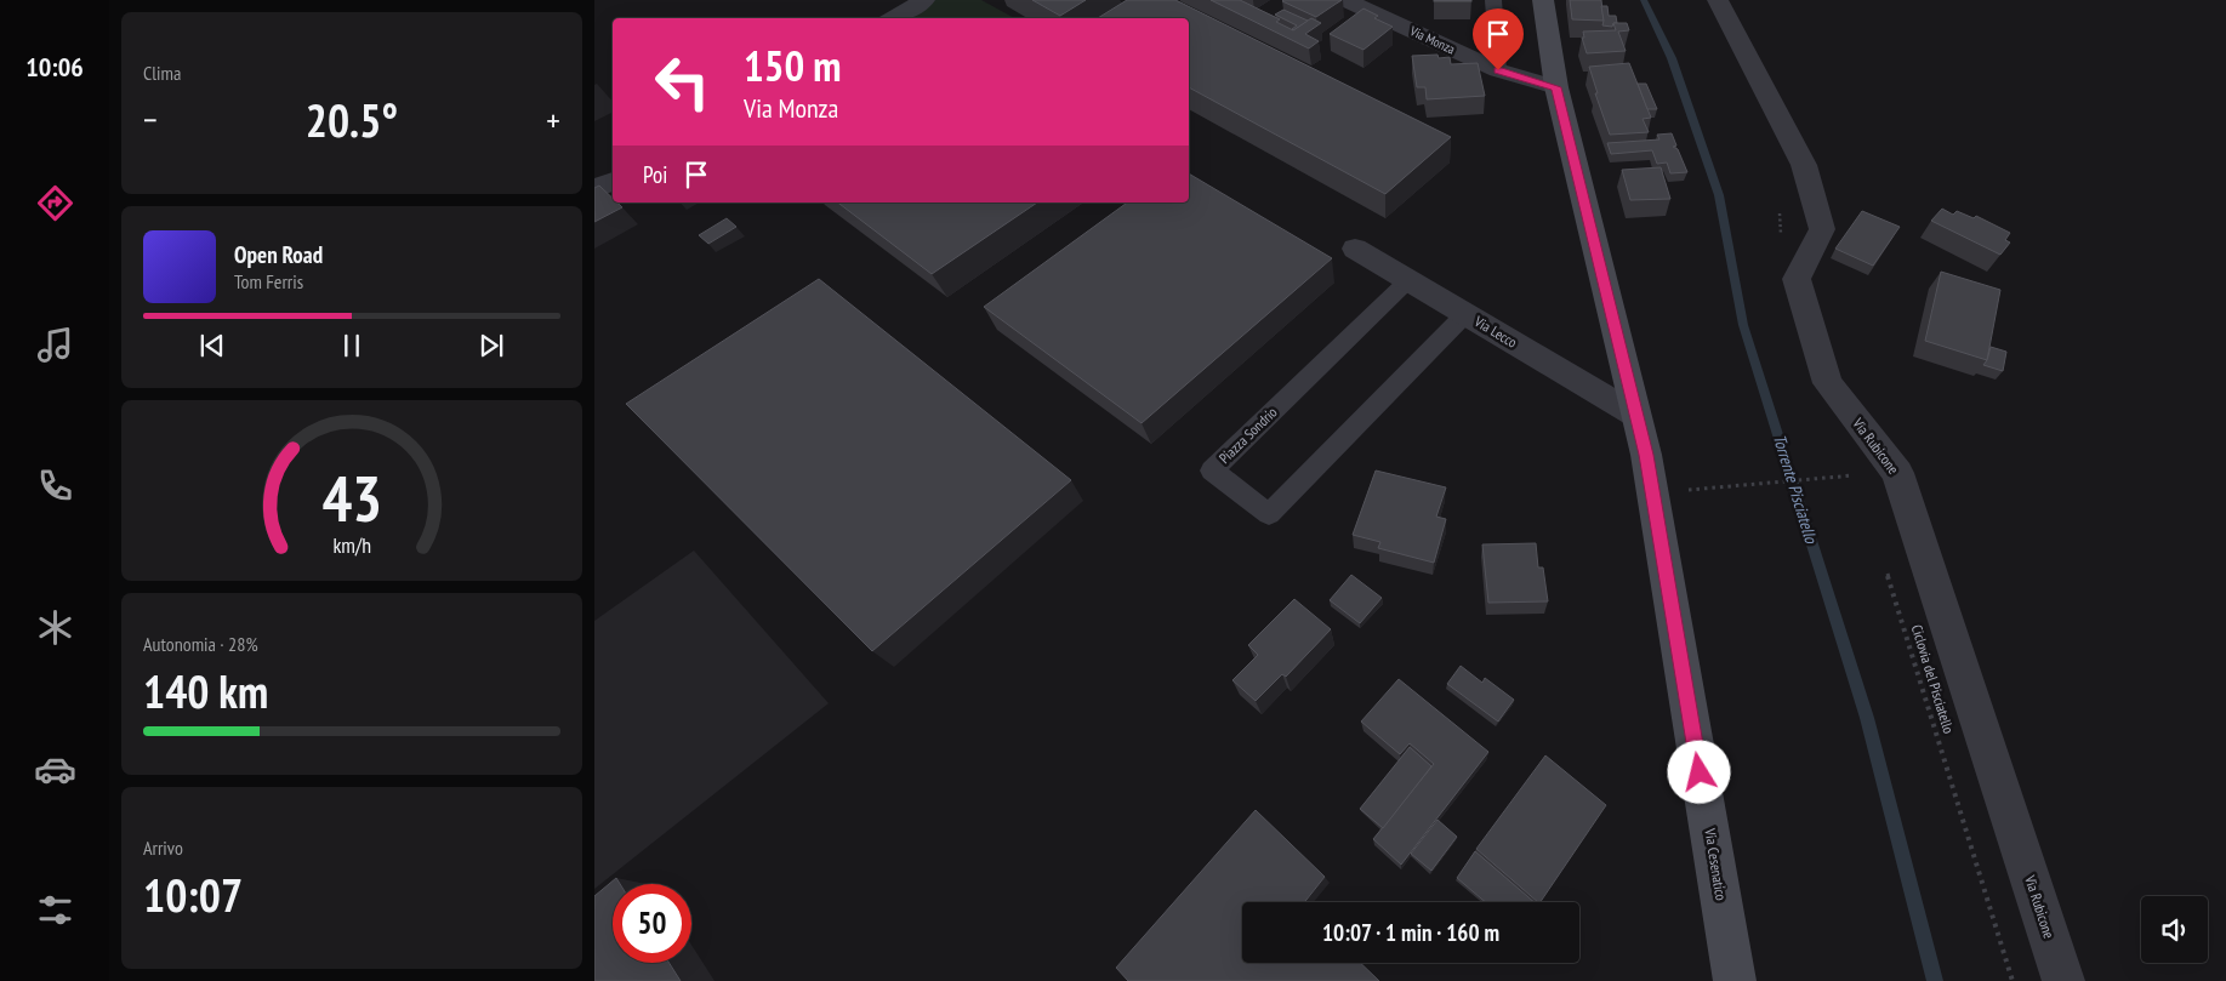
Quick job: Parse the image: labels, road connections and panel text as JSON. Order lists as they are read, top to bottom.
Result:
{
  "streets": {
    "main road": ["Via Cesenatico"],
    "street": ["Via Monza", "Via Lecco", "Via Rubicone"],
    "lane": ["Piazza Sondrio"],
    "path": ["Ciclovia del Pisciatello"]
  },
  "crossings": [
    ["Via Monza", "Via Cesenatico"],
    ["Via Lecco", "Piazza Sondrio"],
    ["Via Lecco", "Via Cesenatico"]
  ],
  "water": ["Torrente Pisciatello"],
  "page": {
    "tabs": "10:06",
    "tile": [
      "Clima",
      ["Autonomia · 28%", "140 km"],
      ["Arrivo", "10:07"]
    ],
    "turn": ["150 m", "Via Monza"],
    "heat": ["−", "20.5°", "+"],
    "then": "Poi",
    "song": ["Open Road", "Tom Ferris"],
    "limit": "50",
    "trip": "10:07 · 1 min · 160 m",
    "gauge": ["43", "km/h"]
  }
}
